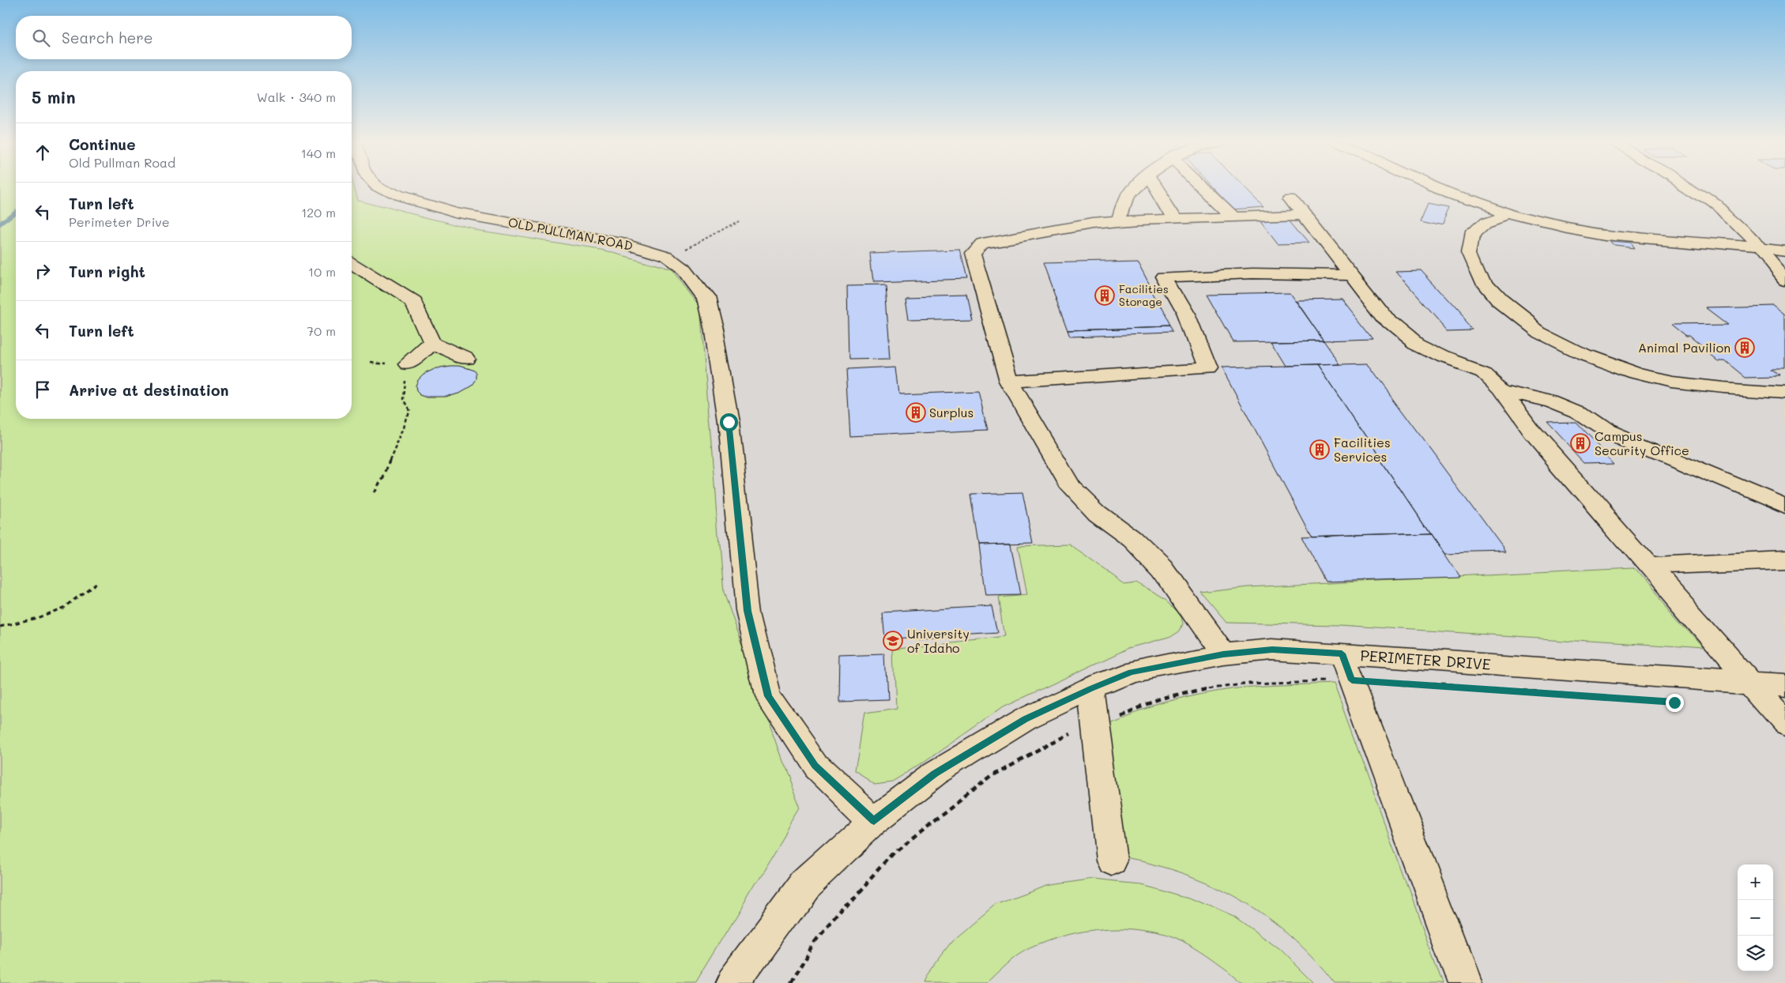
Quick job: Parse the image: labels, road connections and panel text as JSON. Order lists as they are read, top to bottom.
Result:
{
  "streets": {
    "street": ["OLD PULLMAN ROAD", "PERIMETER DRIVE"]
  },
  "crossings": [
    ["OLD PULLMAN ROAD", "PERIMETER DRIVE"]
  ],
  "places": {
    "building": [
      "Facilities Storage",
      "Animal Pavilion",
      "Surplus",
      "Campus Security Office",
      "Facilities Services"
    ],
    "school or university": ["University of Idaho"]
  },
  "page": {
    "search": "Search here",
    "heading": ["5 min", "Walk · 340 m"],
    "list": [
      ["Continue", "Old Pullman Road", "140 m"],
      ["Turn left", "Perimeter Drive", "120 m"],
      ["Turn right", "10 m"],
      ["Turn left", "70 m"],
      "Arrive at destination"
    ],
    "map_buttons": ["+", "−"]
  }
}
